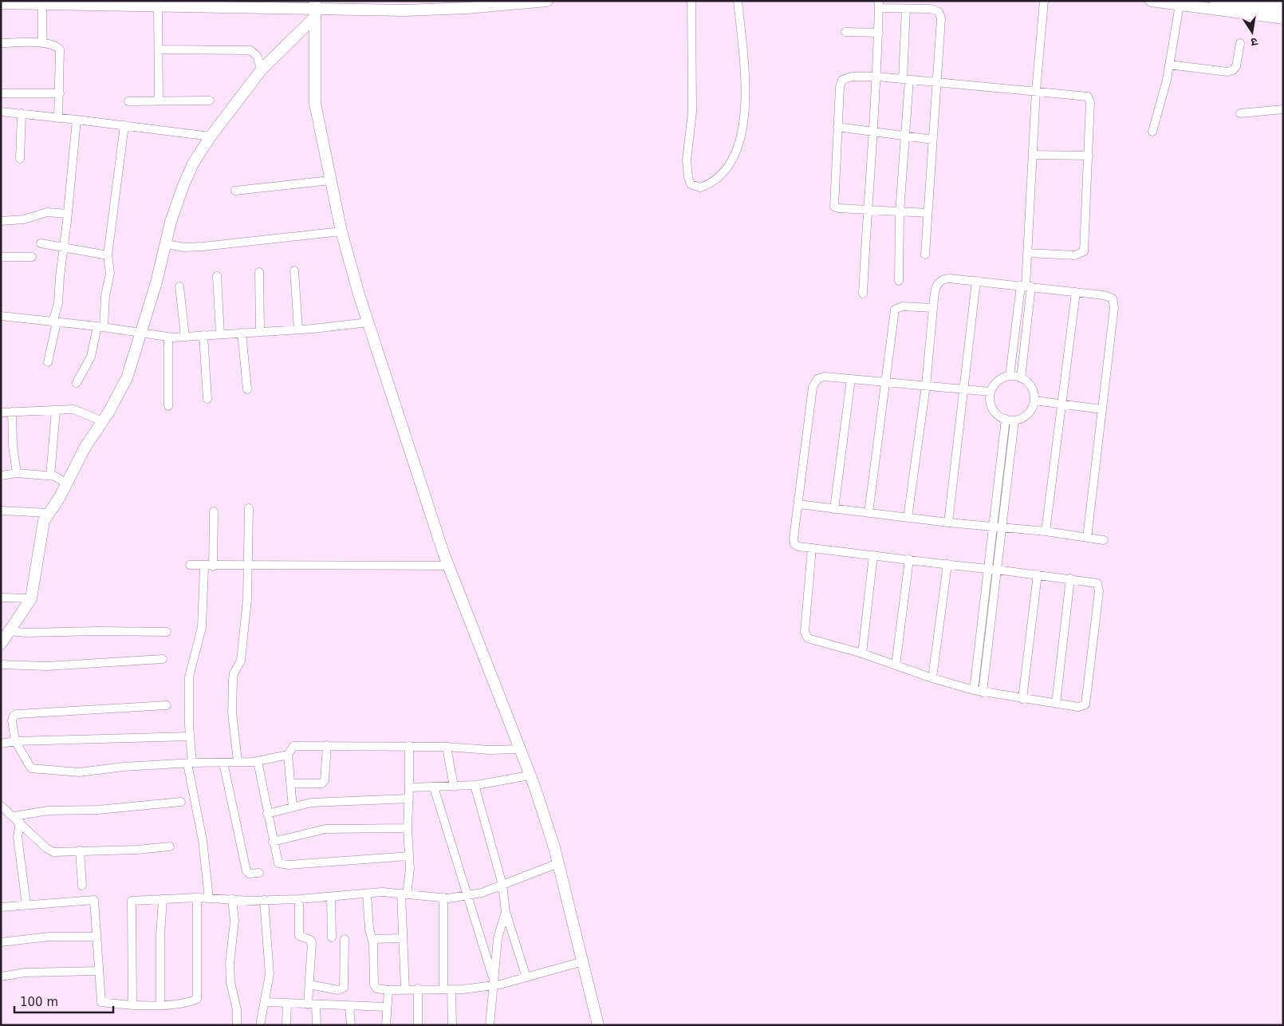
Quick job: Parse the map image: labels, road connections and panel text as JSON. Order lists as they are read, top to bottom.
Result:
{
  "scale_bar": "100 m",
  "north": "bottom"
}
